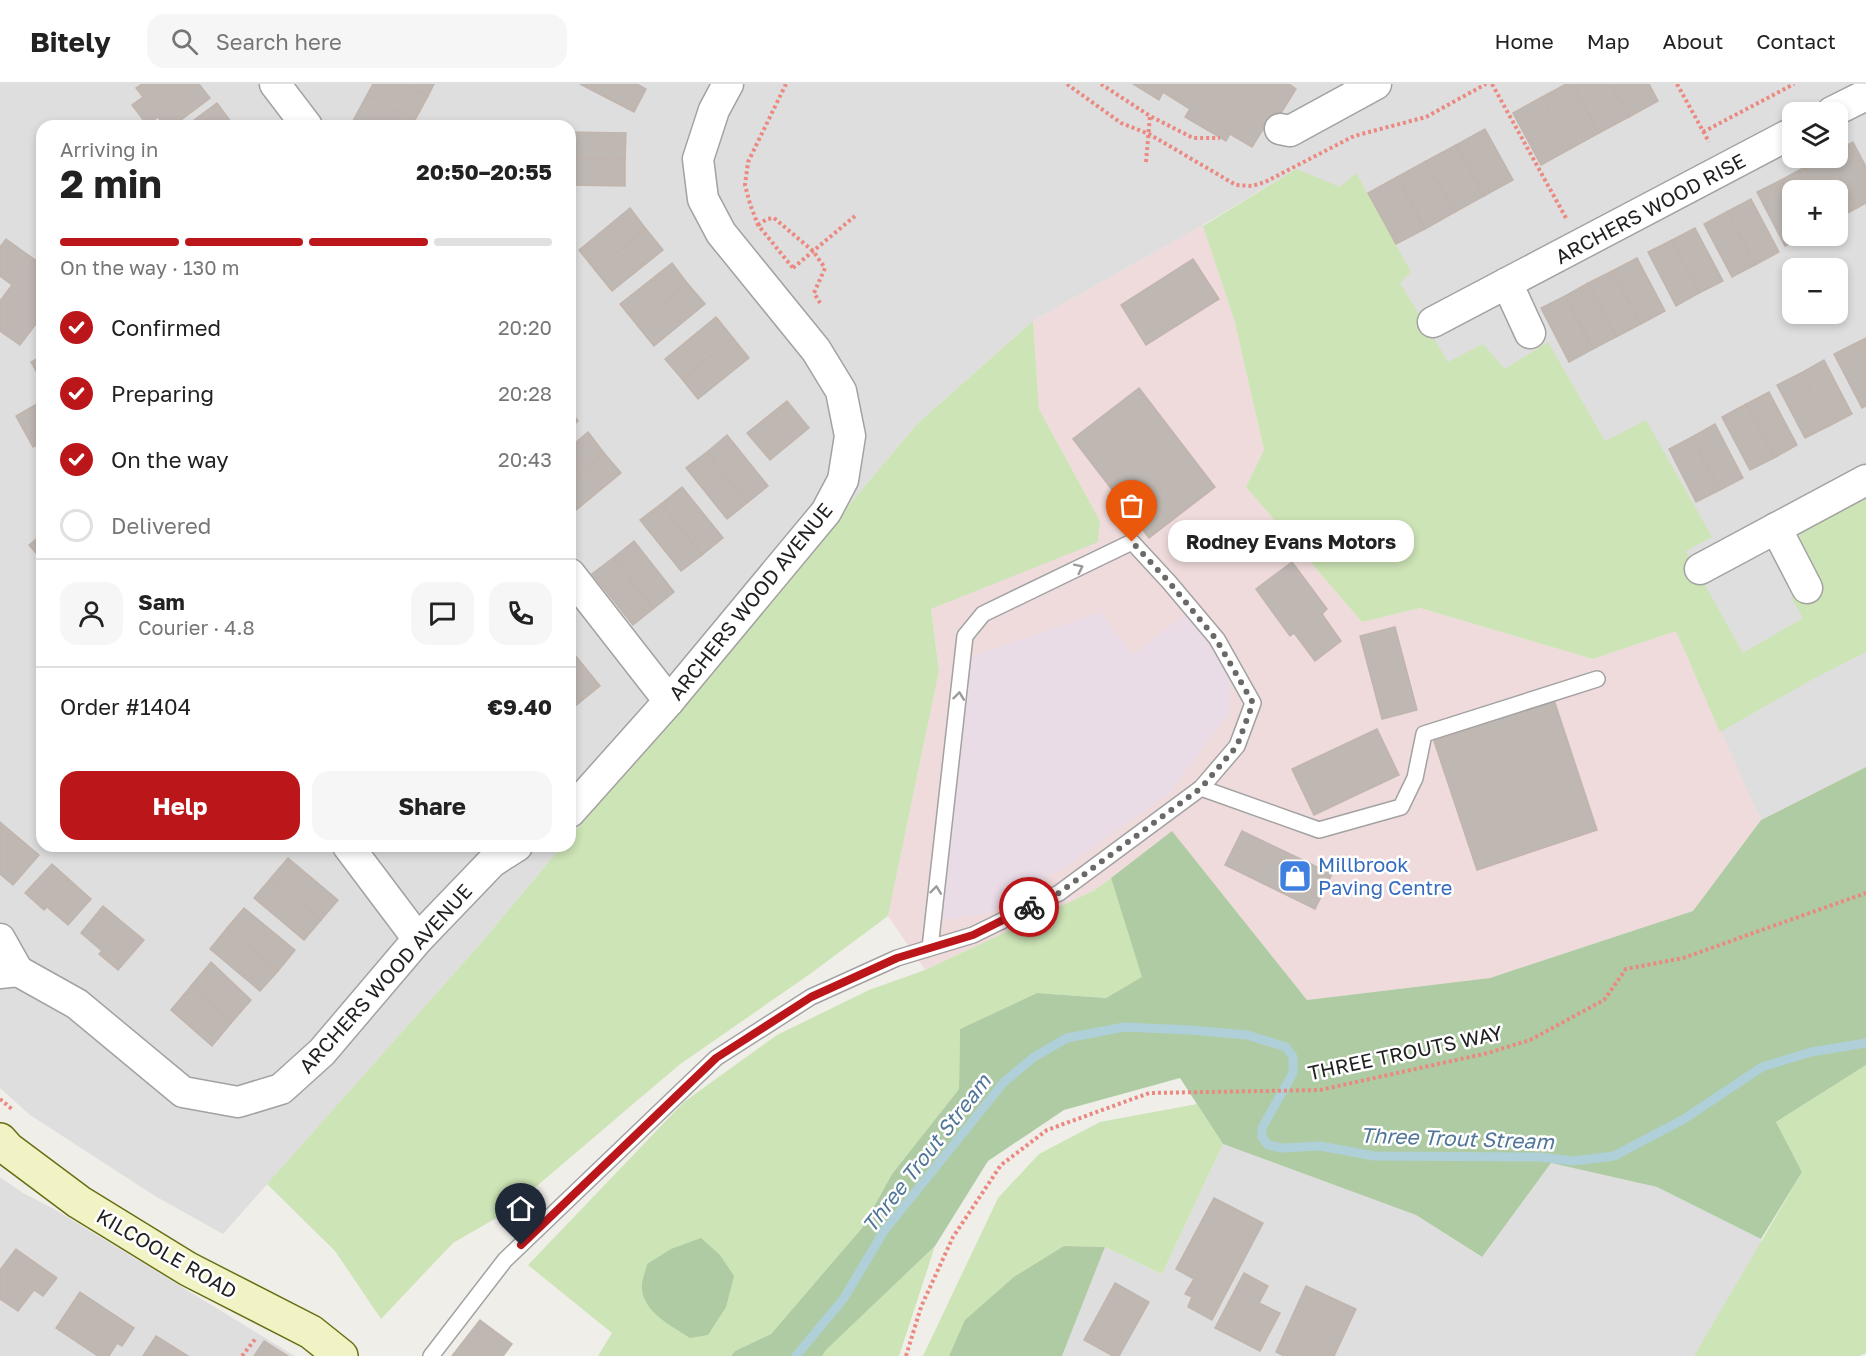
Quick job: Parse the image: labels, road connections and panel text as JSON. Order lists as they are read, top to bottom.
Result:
{
  "streets": {
    "main road": ["KILCOOLE ROAD"],
    "street": ["ARCHERS WOOD RISE", "ARCHERS WOOD AVENUE"],
    "path": ["THREE TROUTS WAY"]
  },
  "water": ["Three Trout Stream"],
  "places": {
    "other": ["Rodney Evans Motors"],
    "shop": ["Millbrook Paving Centre"]
  },
  "page": {
    "header": "Bitely",
    "search": "Search here",
    "nav": [
      "Home",
      "Map",
      "About",
      "Contact"
    ],
    "map_buttons": ["+", "−"],
    "heading": ["2 min", "Arriving in", "20:50–20:55"],
    "panel": [
      "Sam",
      "Courier · 4.8",
      "Order #1404",
      "€9.40"
    ],
    "bar": "On the way · 130 m",
    "list": [
      ["Confirmed", "20:20"],
      ["Preparing", "20:28"],
      ["On the way", "20:43"],
      "Delivered"
    ],
    "bubble": "Rodney Evans Motors",
    "buttons": ["Help", "Share"]
  }
}
